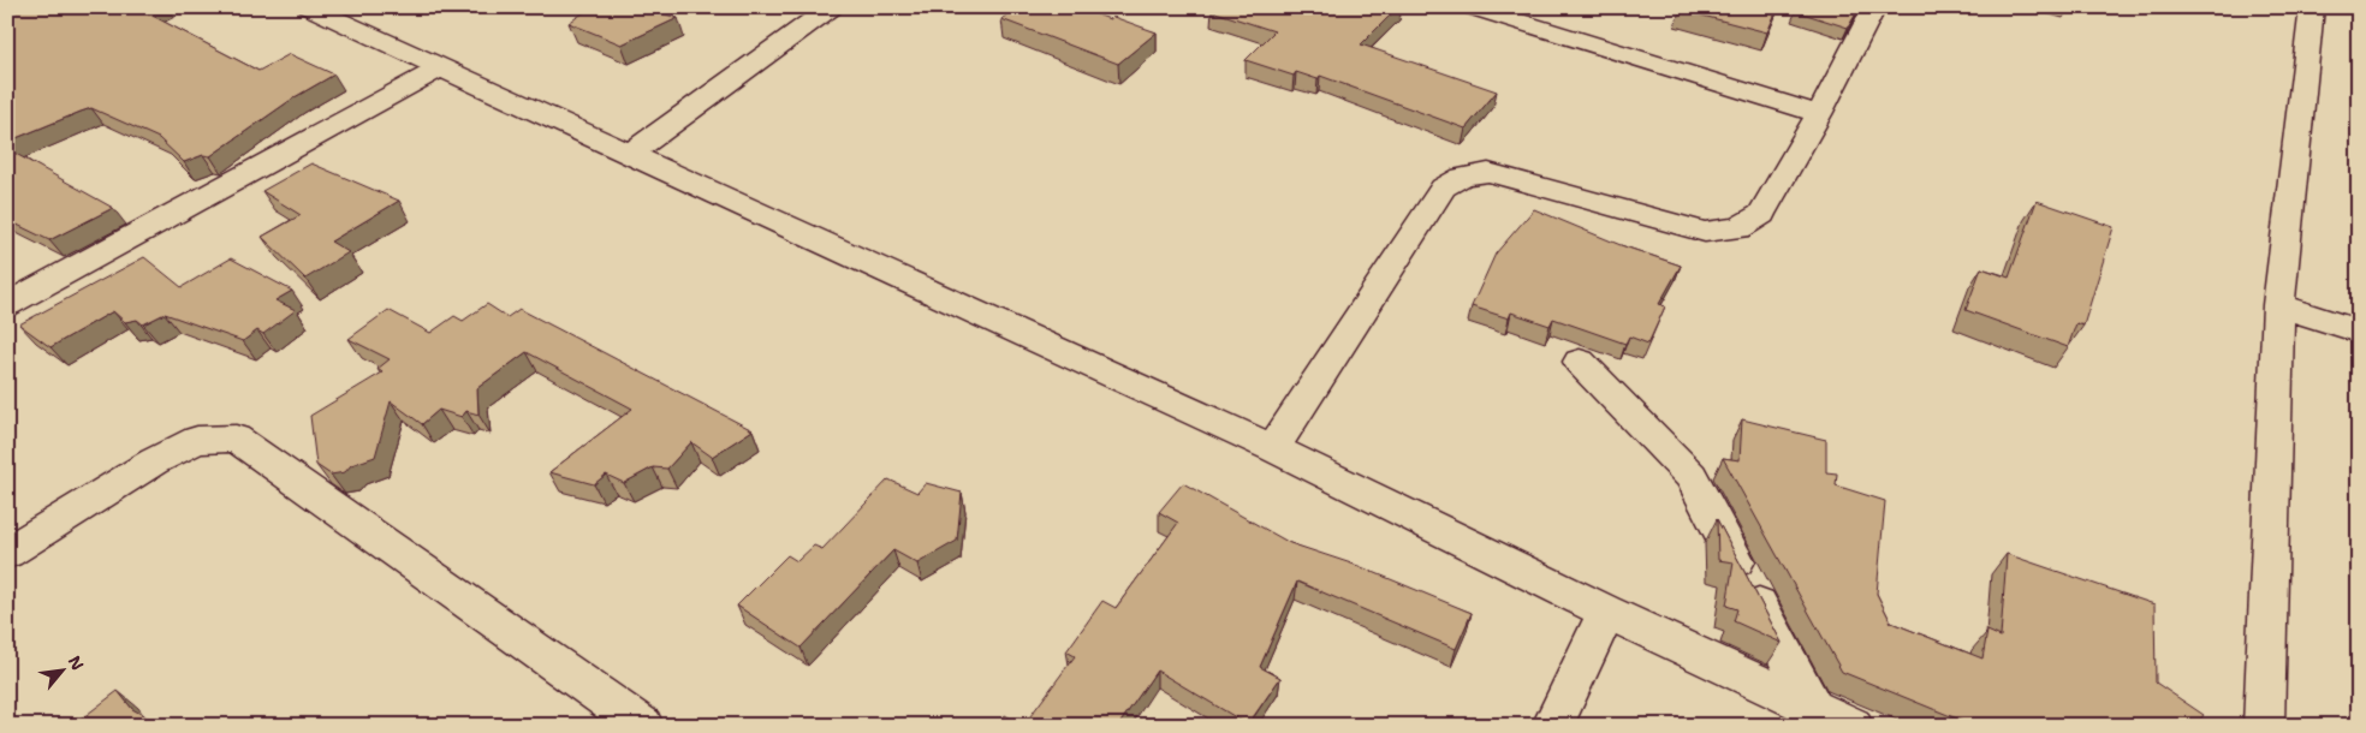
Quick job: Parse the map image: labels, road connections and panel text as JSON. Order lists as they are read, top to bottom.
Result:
{
  "north": "top right"
}
